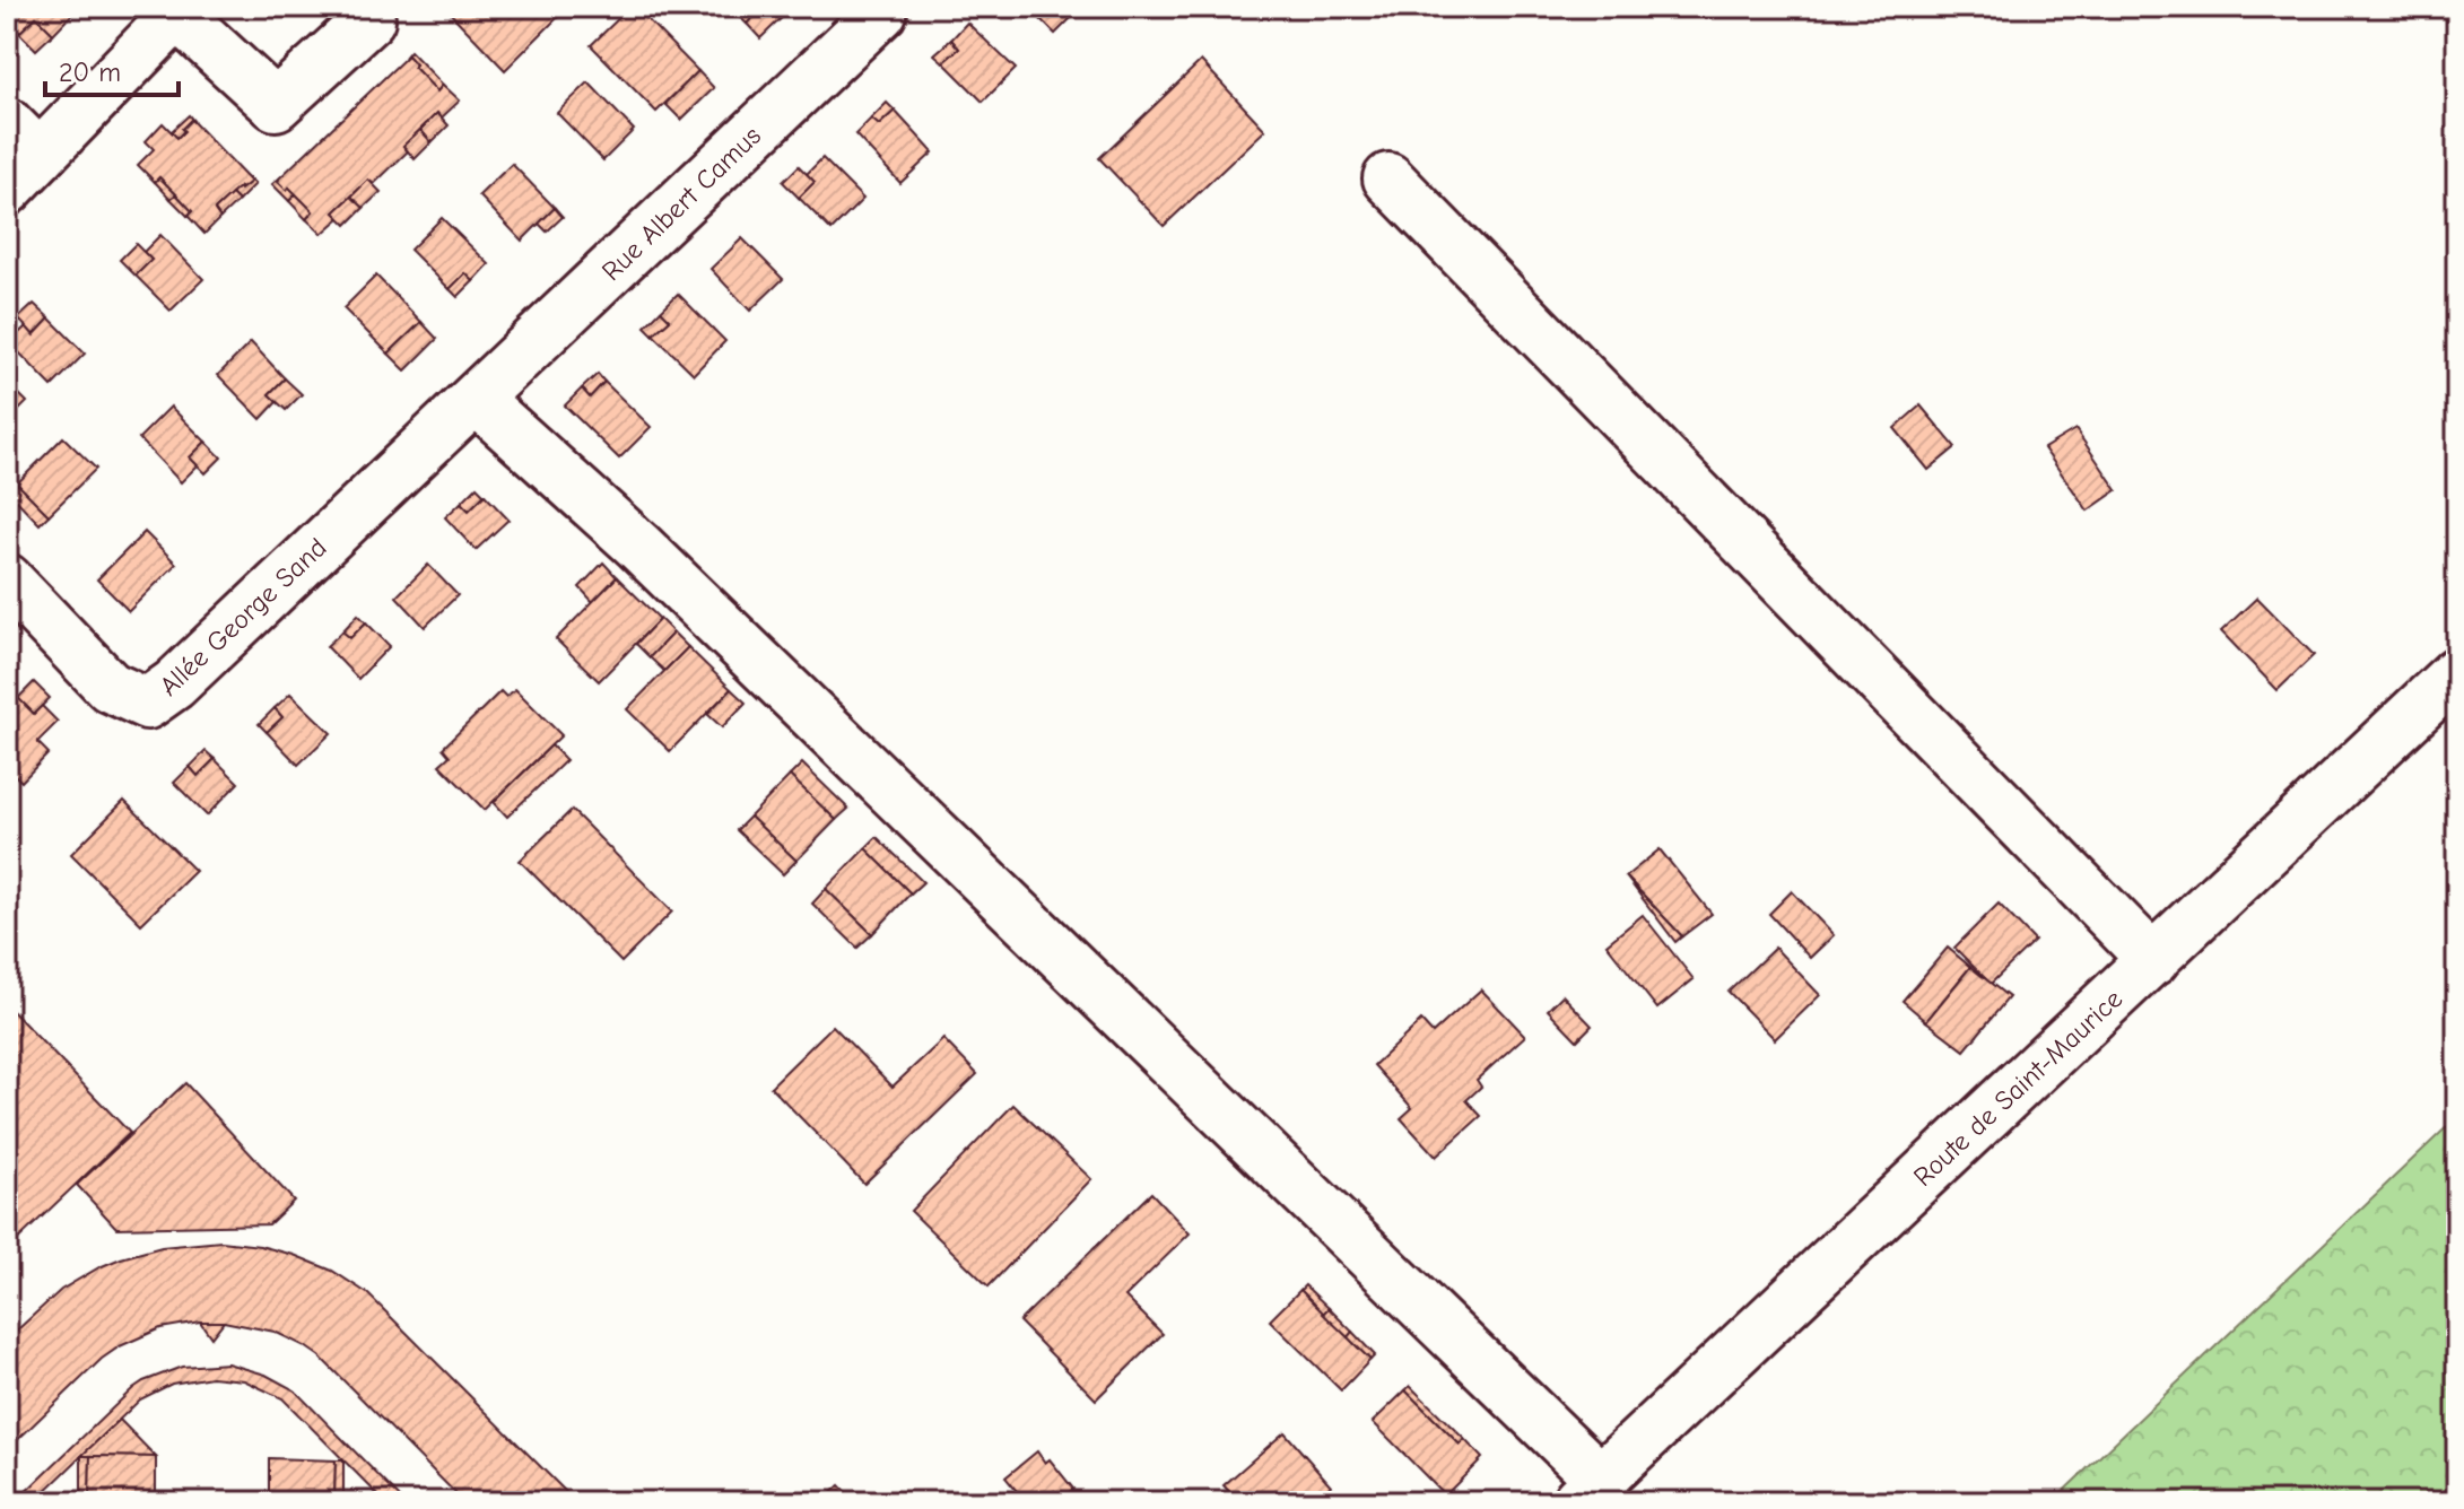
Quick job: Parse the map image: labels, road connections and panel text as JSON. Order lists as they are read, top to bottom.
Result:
{
  "streets": {
    "street": ["Rue Albert Camus", "Allée George Sand", "Route de Saint-Maurice"]
  },
  "crossings": [
    ["Rue Albert Camus", "Allée George Sand"]
  ],
  "scale_bar": "20 m"
}
